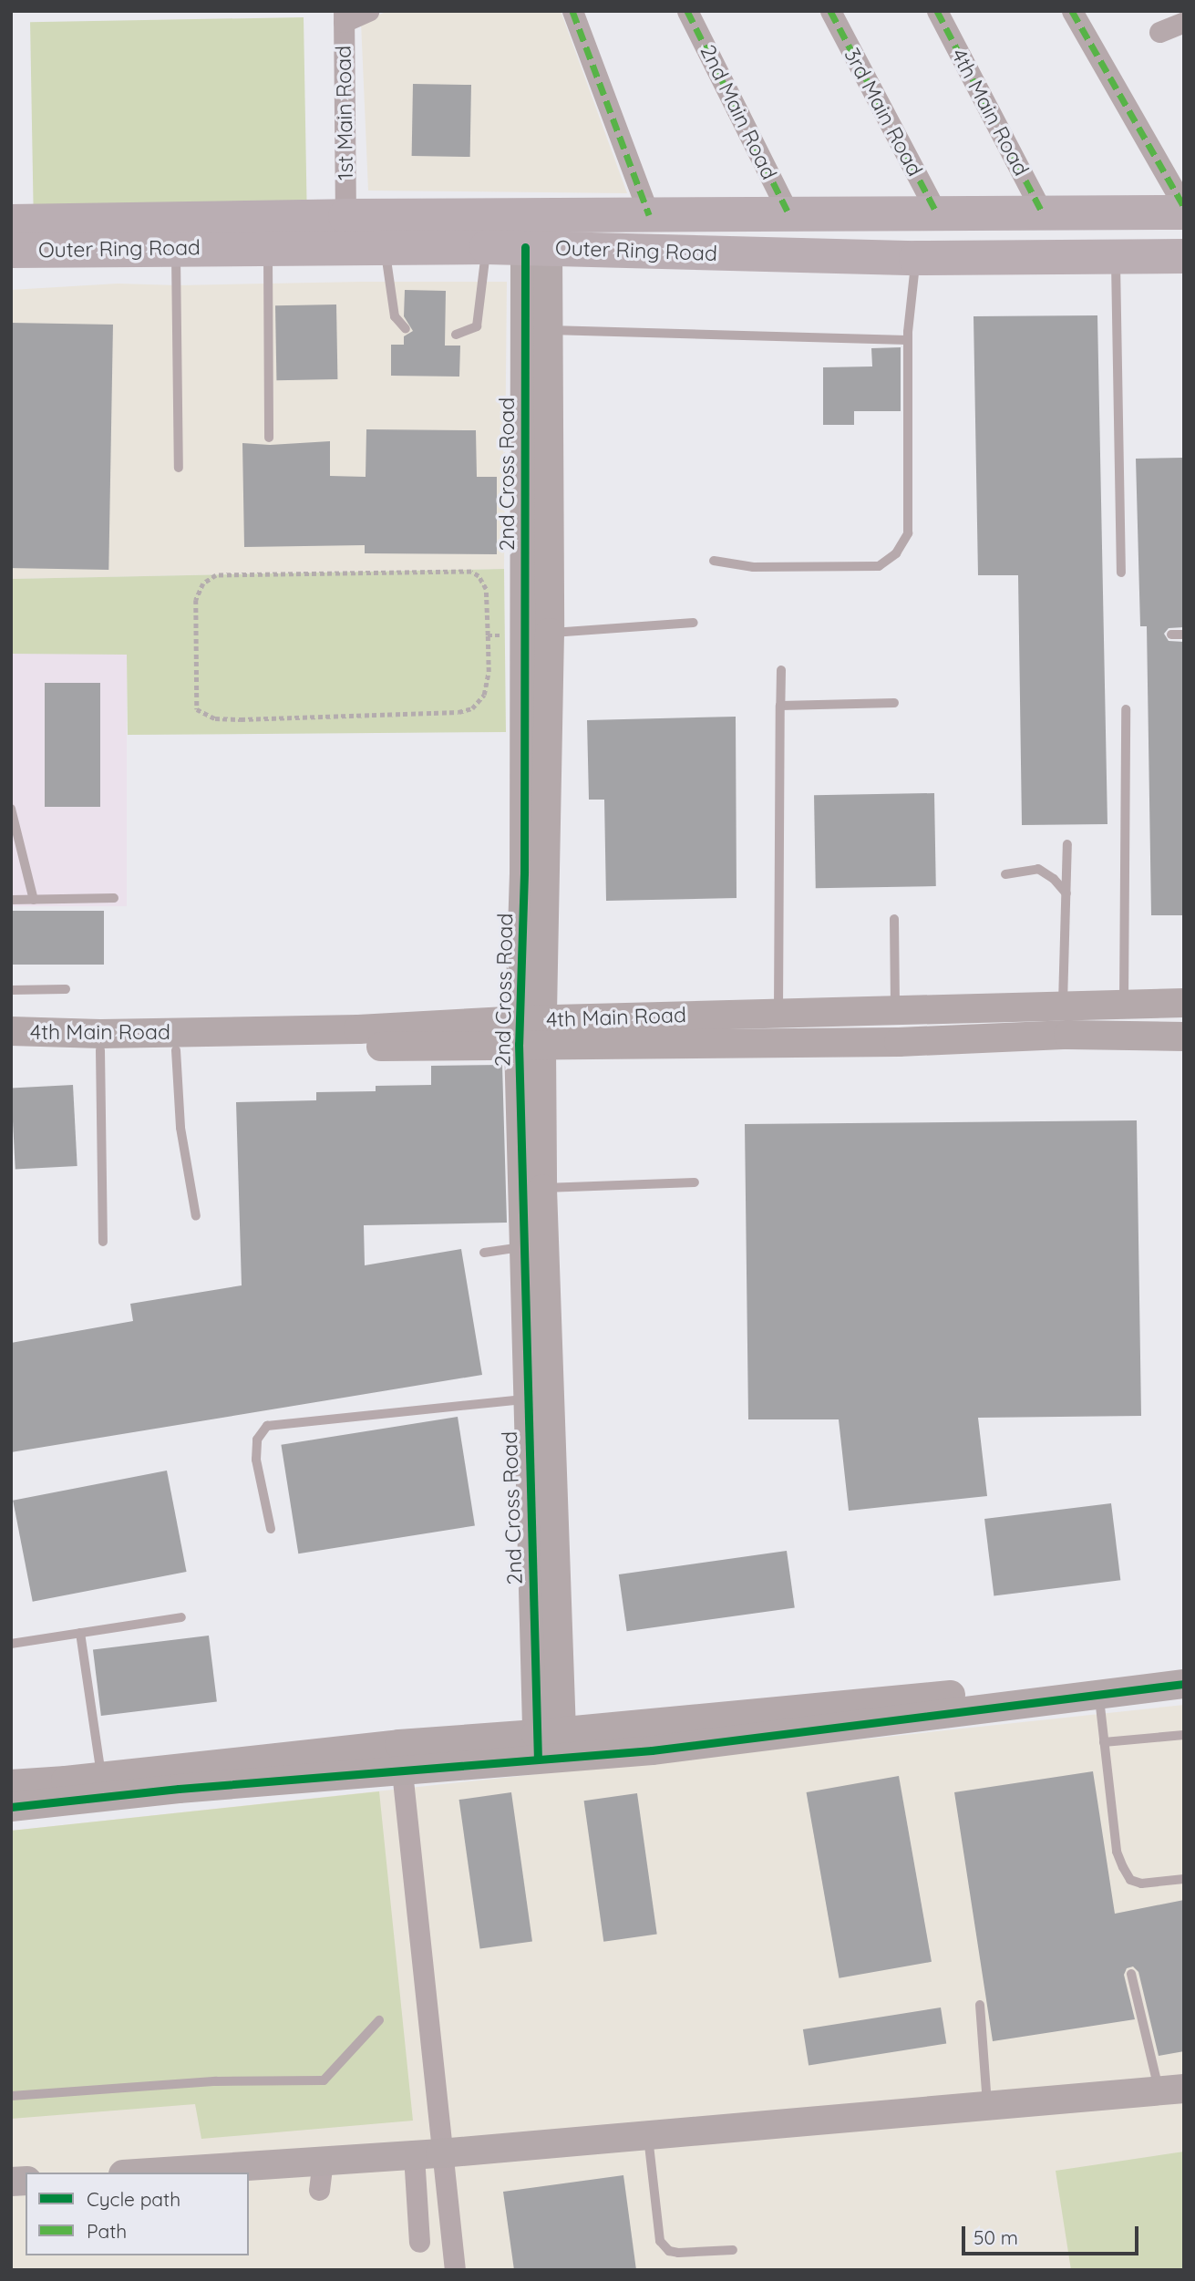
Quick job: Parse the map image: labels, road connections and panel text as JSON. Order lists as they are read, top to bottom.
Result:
{
  "streets": {
    "highway": ["Outer Ring Road"],
    "street": [
      "2nd Main Road",
      "3rd Main Road",
      "4th Main Road",
      "1st Main Road",
      "2nd Cross Road"
    ]
  },
  "crossings": [
    ["2nd Main Road", "Outer Ring Road"],
    ["3rd Main Road", "Outer Ring Road"],
    ["4th Main Road", "Outer Ring Road"],
    ["4th Main Road", "2nd Cross Road"],
    ["1st Main Road", "Outer Ring Road"],
    ["Outer Ring Road", "2nd Cross Road"]
  ],
  "legend": ["Cycle path", "Path"],
  "scale_bar": "50 m"
}
